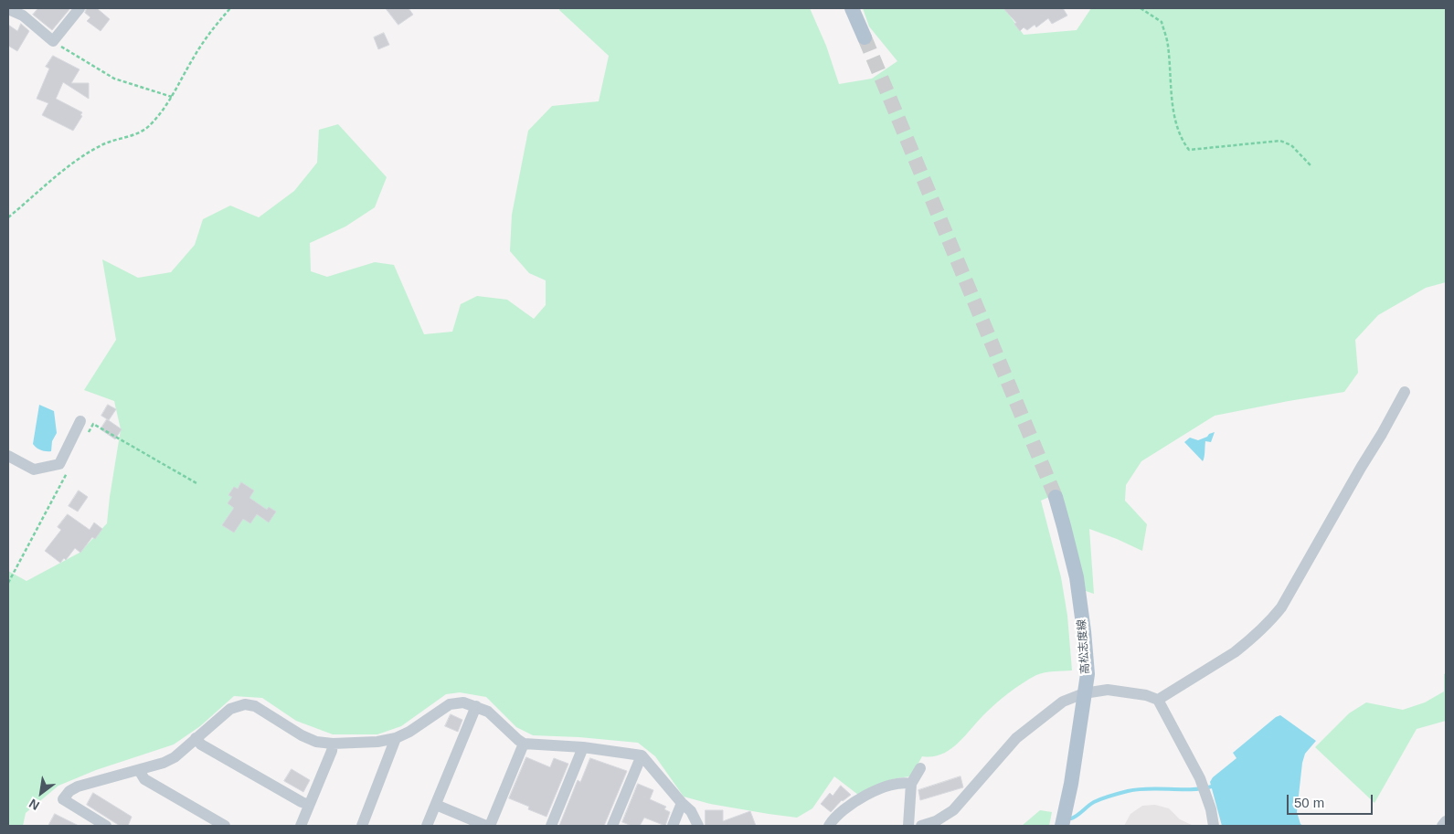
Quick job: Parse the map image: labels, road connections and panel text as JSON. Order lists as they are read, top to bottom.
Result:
{
  "streets": {
    "main road": ["高松志度線"]
  },
  "scale_bar": "50 m",
  "north": "bottom left"
}
